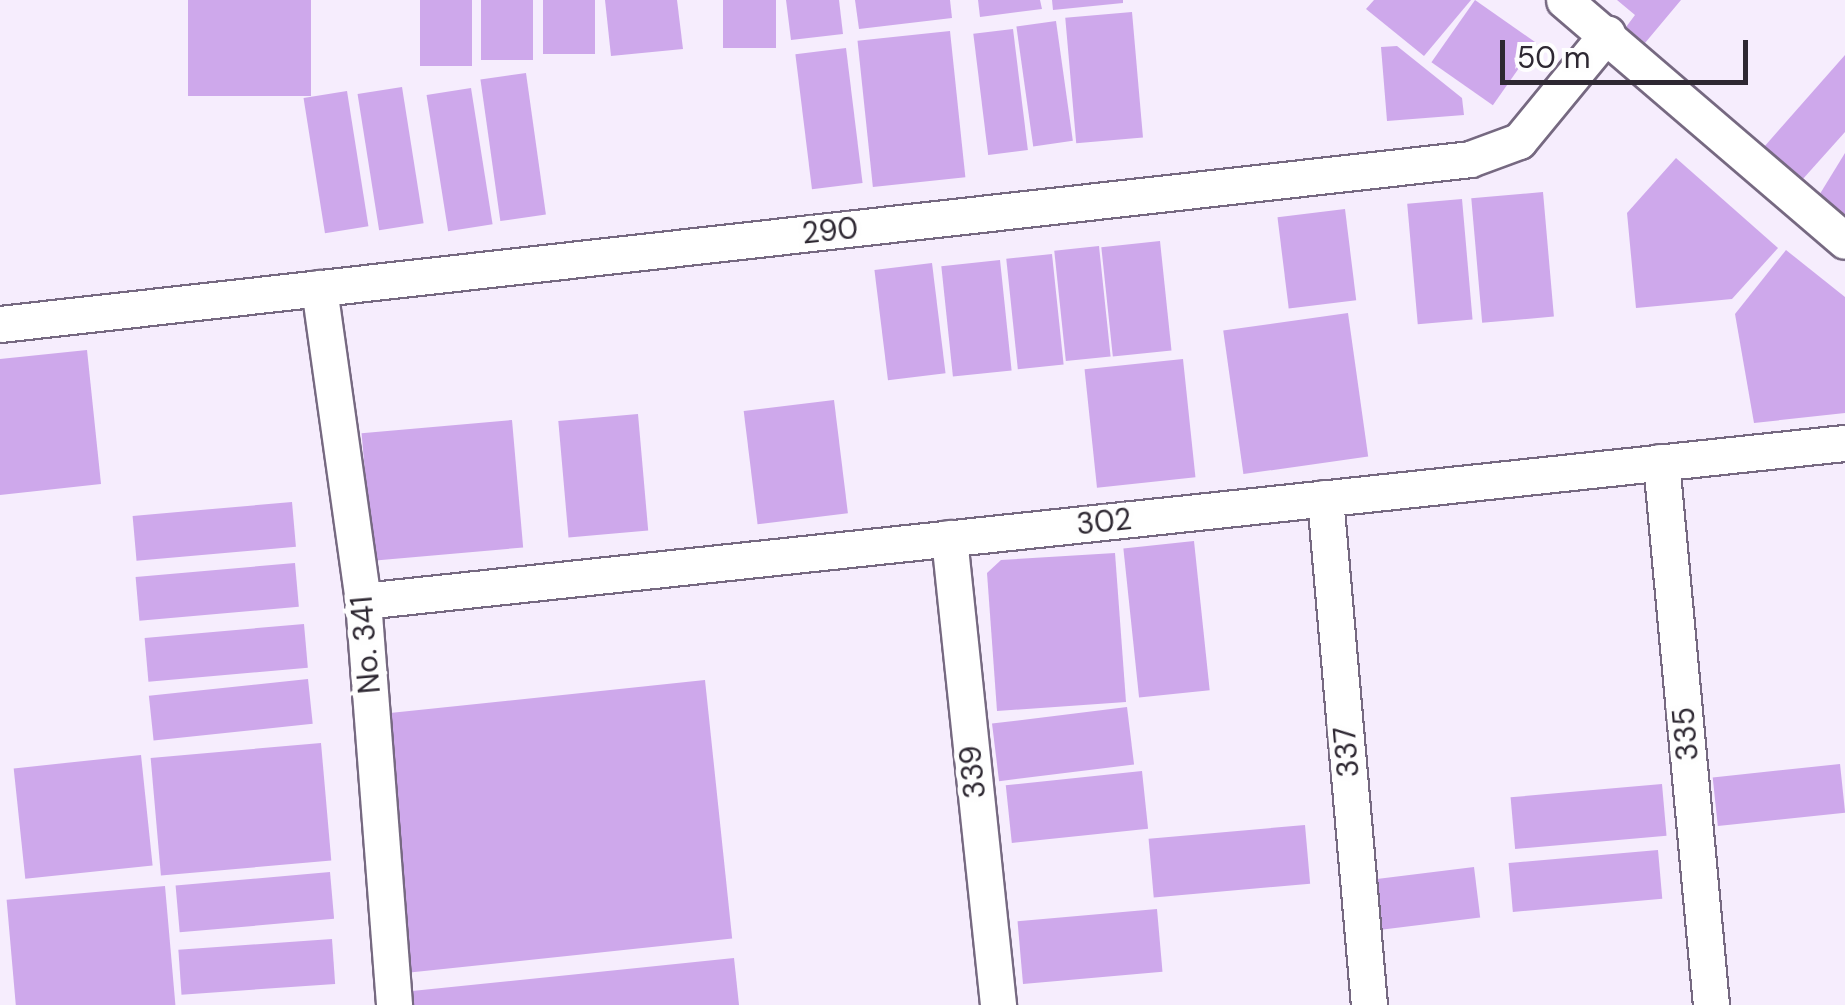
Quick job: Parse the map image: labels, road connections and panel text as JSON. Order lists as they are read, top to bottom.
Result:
{
  "streets": {
    "street": [
      "290",
      "302",
      "No. 341",
      "335",
      "337",
      "339"
    ]
  },
  "crossings": [
    ["290", "No. 341"],
    ["302", "No. 341"],
    ["302", "335"],
    ["302", "337"],
    ["302", "339"]
  ],
  "scale_bar": "50 m"
}
